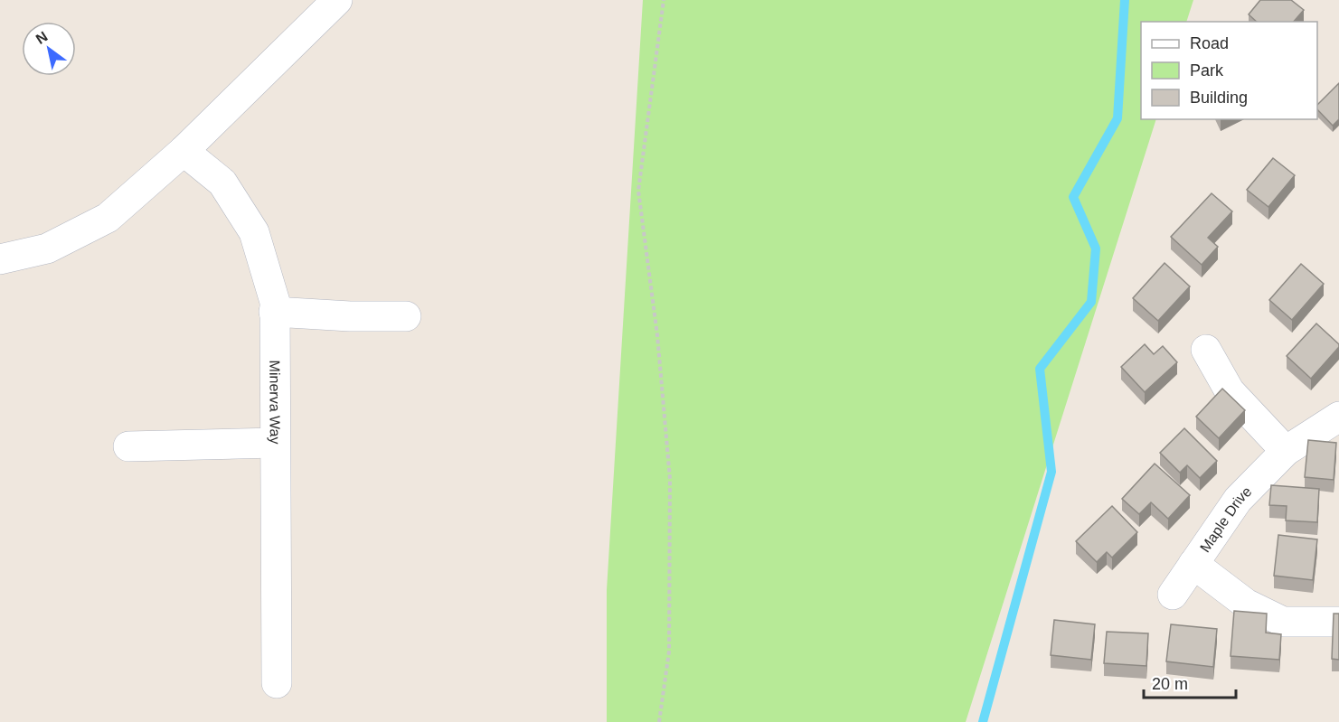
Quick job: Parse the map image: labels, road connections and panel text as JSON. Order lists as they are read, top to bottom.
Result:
{
  "streets": {
    "street": ["Minerva Way", "Maple Drive"]
  },
  "legend": ["Road", "Park", "Building"],
  "scale_bar": "20 m",
  "north": "top left"
}
